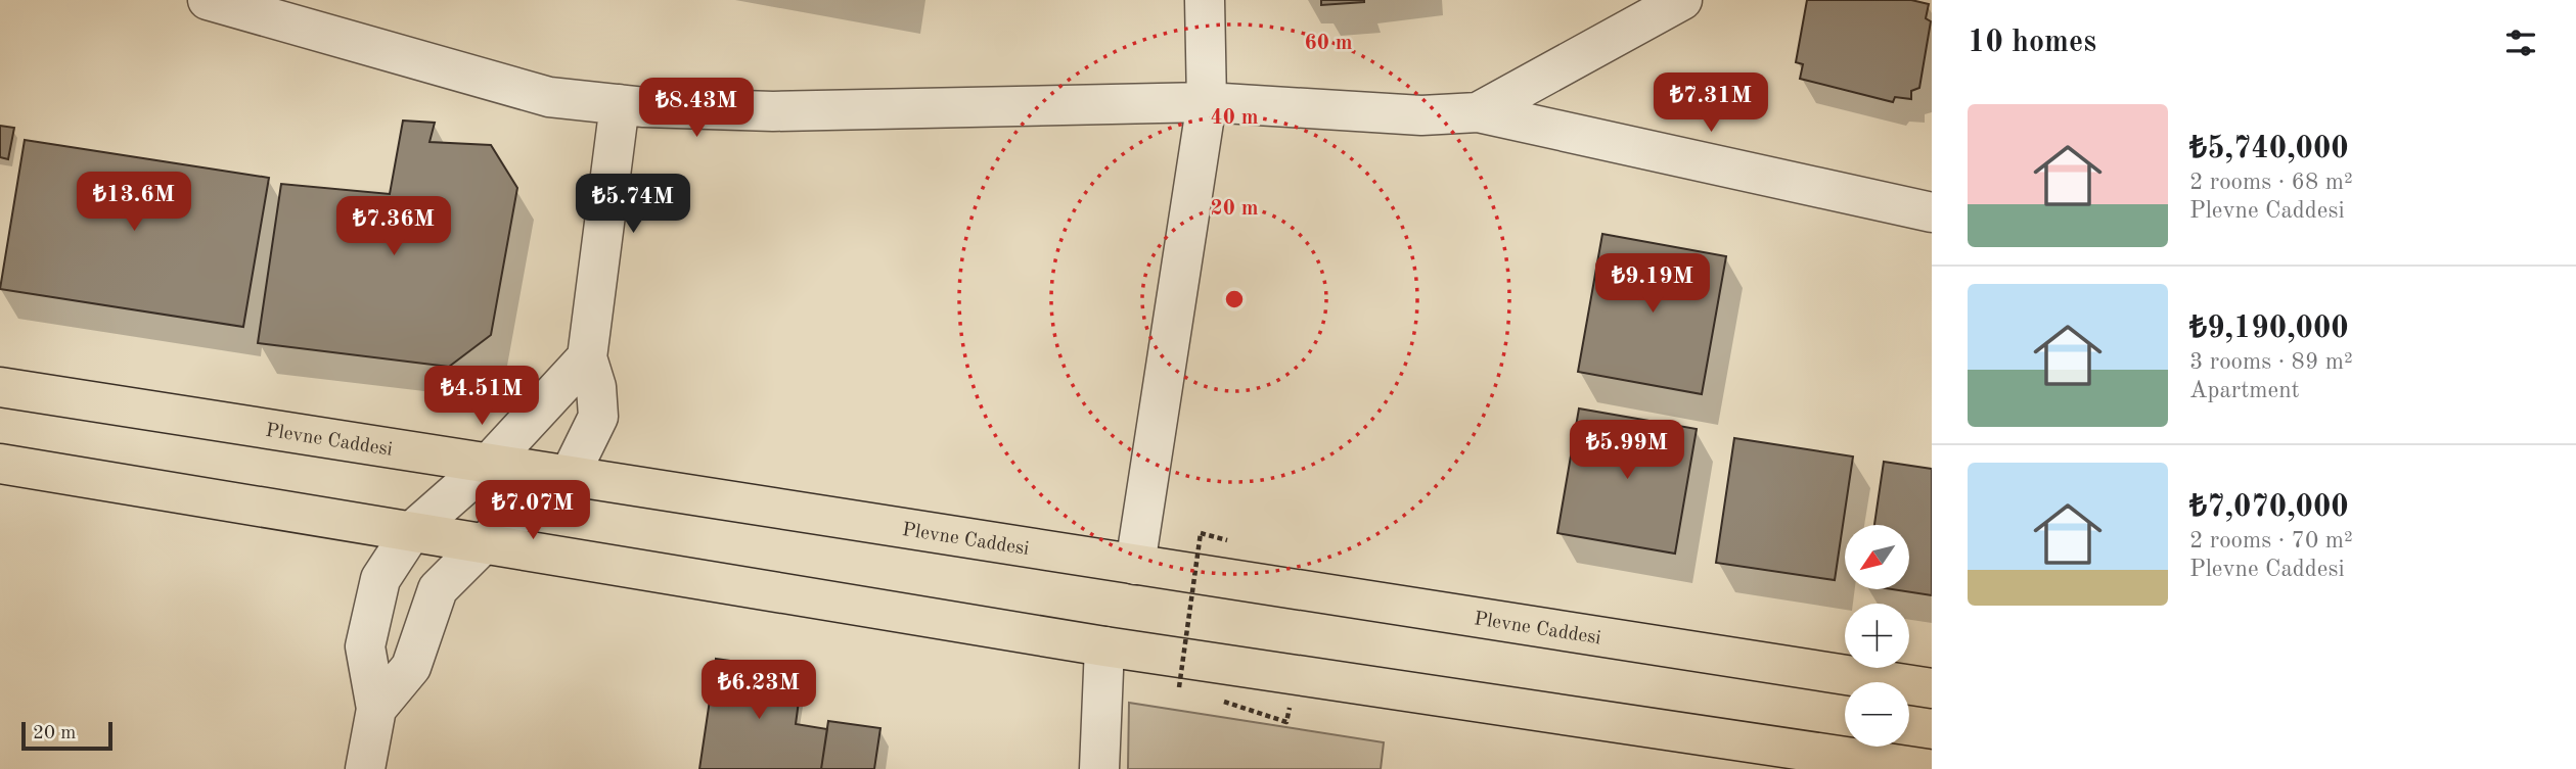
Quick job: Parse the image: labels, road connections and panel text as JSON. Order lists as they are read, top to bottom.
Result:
{
  "streets": {
    "main road": ["Plevne Caddesi"]
  },
  "scale_bar": "20 m",
  "north": "bottom left",
  "page": {
    "heading": "10 homes",
    "price": [
      "₺7.31M",
      "₺8.43M",
      "₺13.6M",
      "₺5.74M",
      "₺7.36M",
      "₺9.19M",
      "₺4.51M",
      "₺5.99M",
      "₺7.07M",
      "₺6.23M"
    ],
    "list": [
      {
        "name": "₺5,740,000",
        "note": "2 rooms · 68 m² · Plevne Caddesi"
      },
      {
        "name": "₺9,190,000",
        "note": "3 rooms · 89 m² · Apartment"
      },
      {
        "name": "₺7,070,000",
        "note": "2 rooms · 70 m² · Plevne Caddesi"
      }
    ],
    "map_buttons": ["+", "−"],
    "scale": "20 m"
  },
  "rings": ["60 m", "40 m", "20 m"]
}
